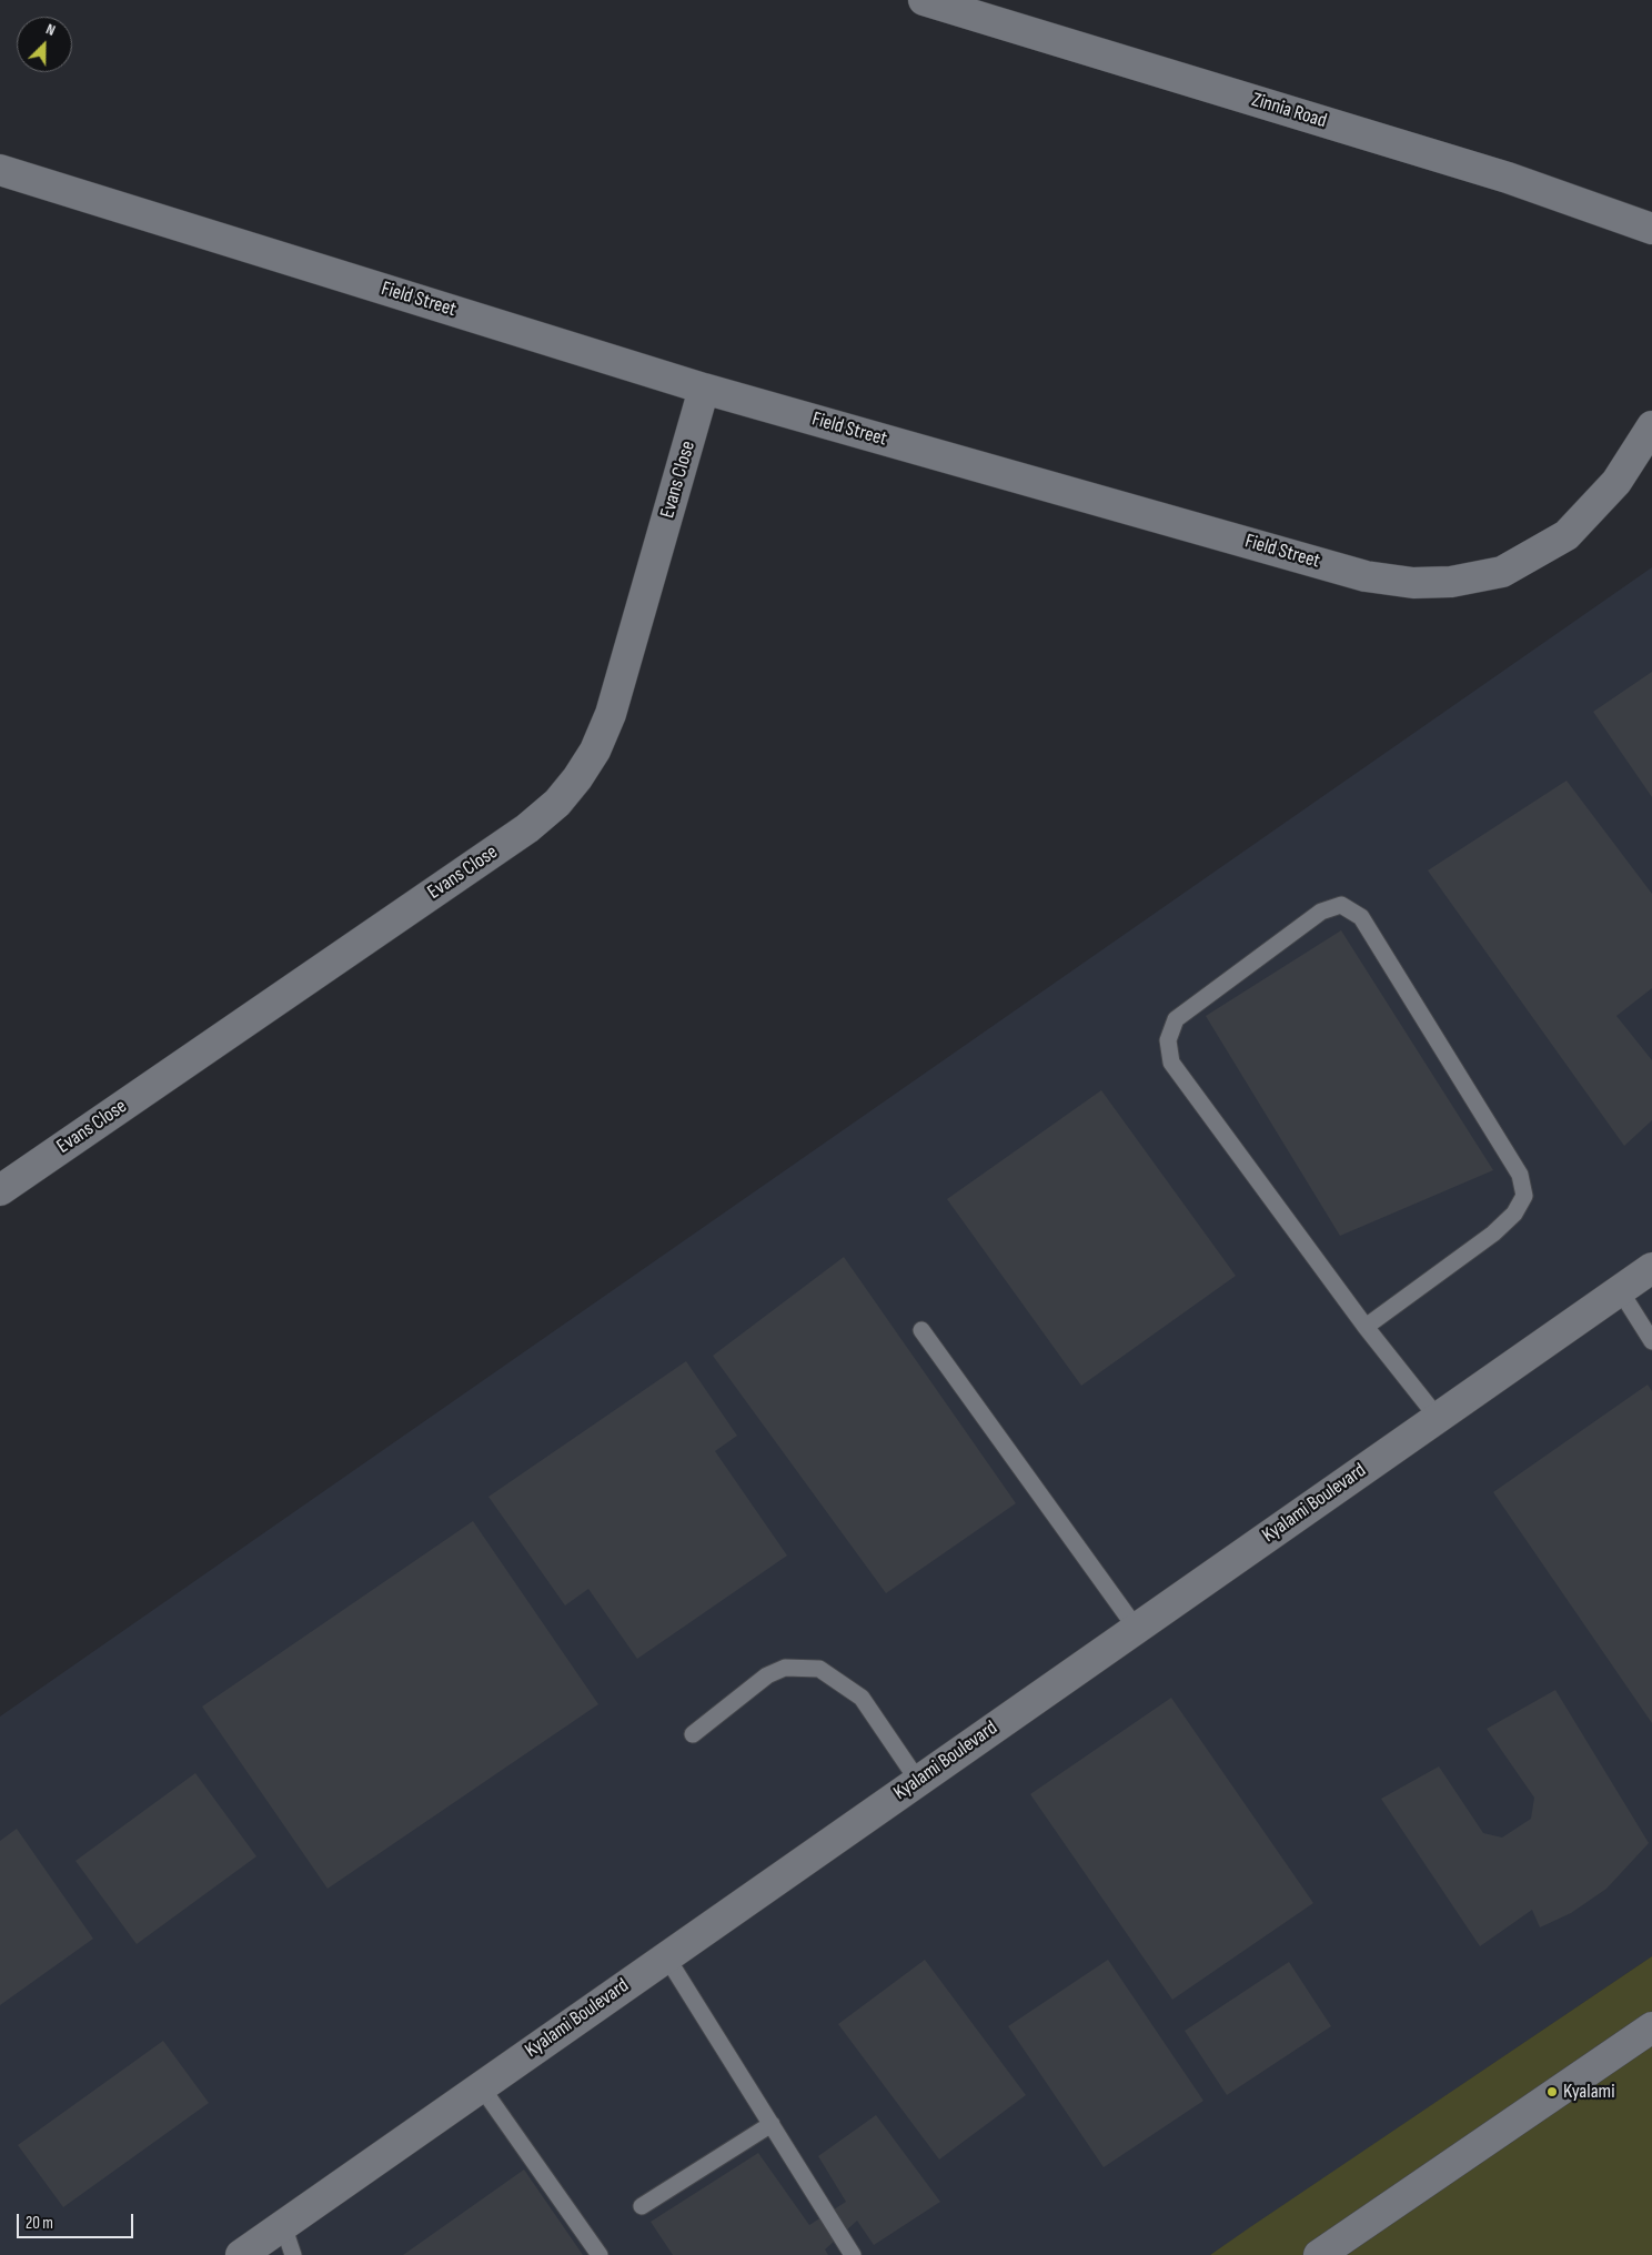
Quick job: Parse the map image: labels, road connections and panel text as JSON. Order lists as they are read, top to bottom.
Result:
{
  "streets": {
    "street": [
      "Zinnia Road",
      "Field Street",
      "Evans Close",
      "Kyalami Boulevard"
    ]
  },
  "crossings": [
    ["Field Street", "Evans Close"]
  ],
  "places": ["Kyalami"],
  "scale_bar": "20 m",
  "north": "top right"
}
